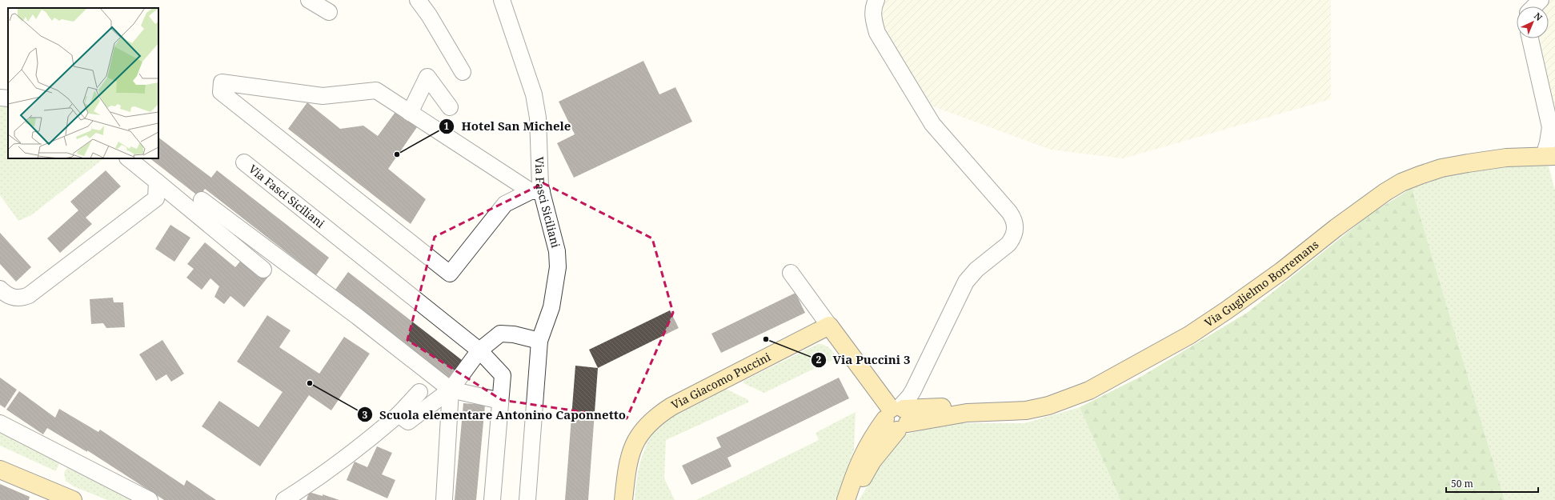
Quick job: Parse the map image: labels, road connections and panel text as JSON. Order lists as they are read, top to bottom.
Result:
{
  "streets": {
    "main road": ["Via Guglielmo Borremans", "Via Giacomo Puccini"],
    "street": ["Via Fasci Siciliani"]
  },
  "places": ["Hotel San Michele", "Via Puccini 3", "Scuola elementare Antonino Caponnetto"],
  "scale_bar": "50 m",
  "north": "top right"
}
